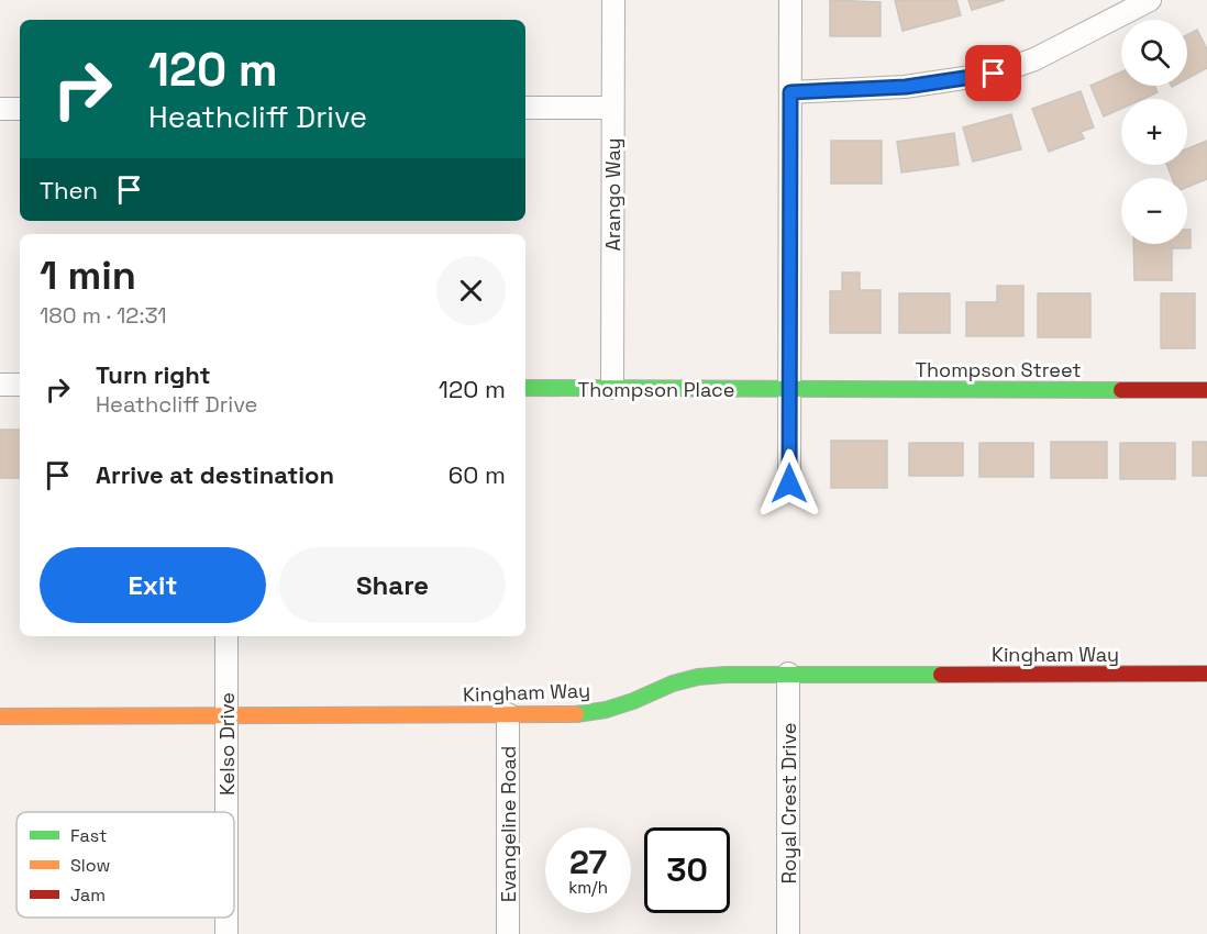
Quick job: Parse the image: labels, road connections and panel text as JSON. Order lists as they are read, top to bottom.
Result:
{
  "streets": {
    "street": [
      "Arango Way",
      "Thompson Street",
      "Thompson Place",
      "Kingham Way",
      "Kelso Drive",
      "Royal Crest Drive",
      "Evangeline Road"
    ]
  },
  "crossings": [
    ["Arango Way", "Thompson Place"],
    ["Thompson Street", "Thompson Place"],
    ["Kingham Way", "Kelso Drive"],
    ["Kingham Way", "Royal Crest Drive"],
    ["Kingham Way", "Evangeline Road"]
  ],
  "legend": ["Fast", "Slow", "Jam"],
  "page": {
    "map_buttons": ["+", "−"],
    "turn": ["120 m", "Heathcliff Drive"],
    "then": "Then",
    "heading": ["1 min", "180 m · 12:31"],
    "list": [
      {
        "name": "Turn right",
        "note": "Heathcliff Drive",
        "value": "120 m"
      },
      {
        "name": "Arrive at destination",
        "value": "60 m"
      }
    ],
    "buttons": ["Exit", "Share"],
    "speed": "27 km/h",
    "limit": "30"
  }
}
